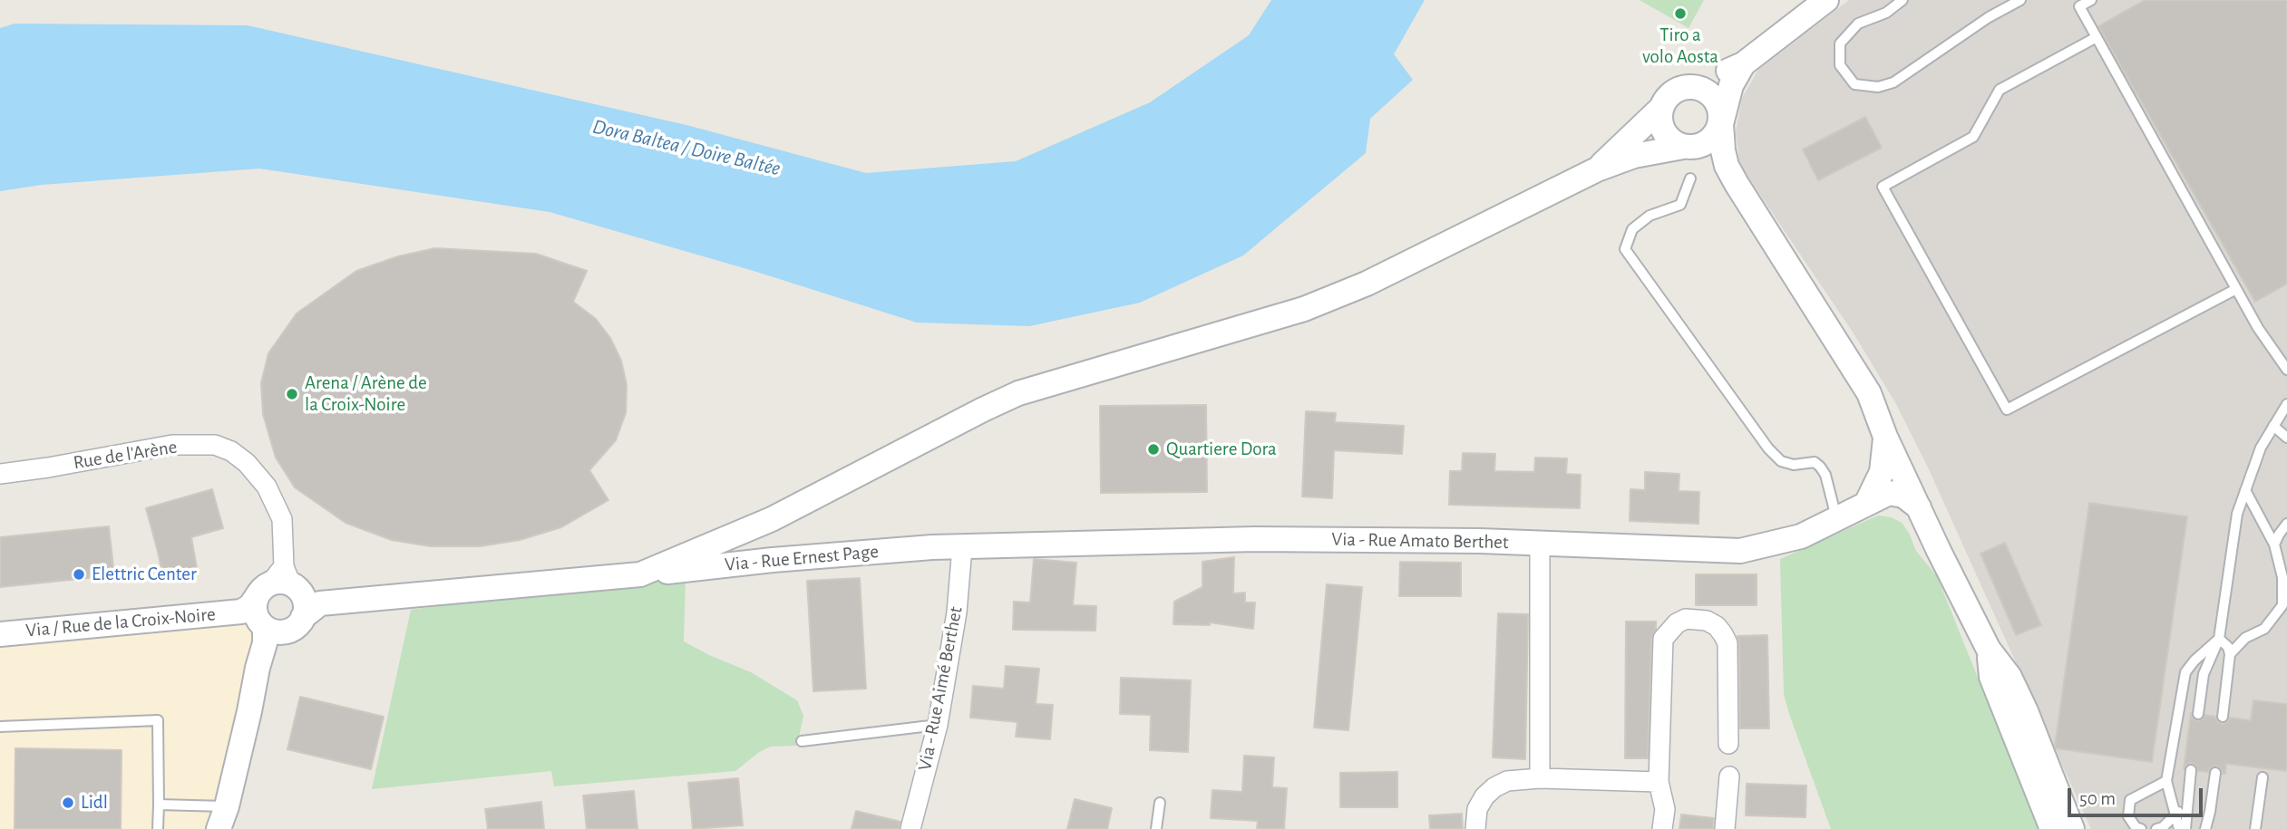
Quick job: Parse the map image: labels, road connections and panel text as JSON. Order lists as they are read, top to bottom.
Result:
{
  "streets": {
    "street": [
      "Rue de l'Arène",
      "Via - Rue Amato Berthet",
      "Via - Rue Ernest Page",
      "Via / Rue de la Croix-Noire",
      "Via - Rue Aimé Berthet"
    ]
  },
  "crossings": [
    ["Rue de l'Arène", "Via / Rue de la Croix-Noire"],
    ["Via - Rue Amato Berthet", "Via - Rue Ernest Page"],
    ["Via - Rue Amato Berthet", "Via - Rue Aimé Berthet"],
    ["Via - Rue Ernest Page", "Via / Rue de la Croix-Noire"],
    ["Via - Rue Ernest Page", "Via - Rue Aimé Berthet"]
  ],
  "water": ["Dora Baltea / Doire Baltée"],
  "places": [
    "Tiro a volo Aosta",
    "Arena / Arène de la Croix-Noire",
    "Quartiere Dora",
    "Elettric Center",
    "Lidl"
  ],
  "scale_bar": "50 m"
}
